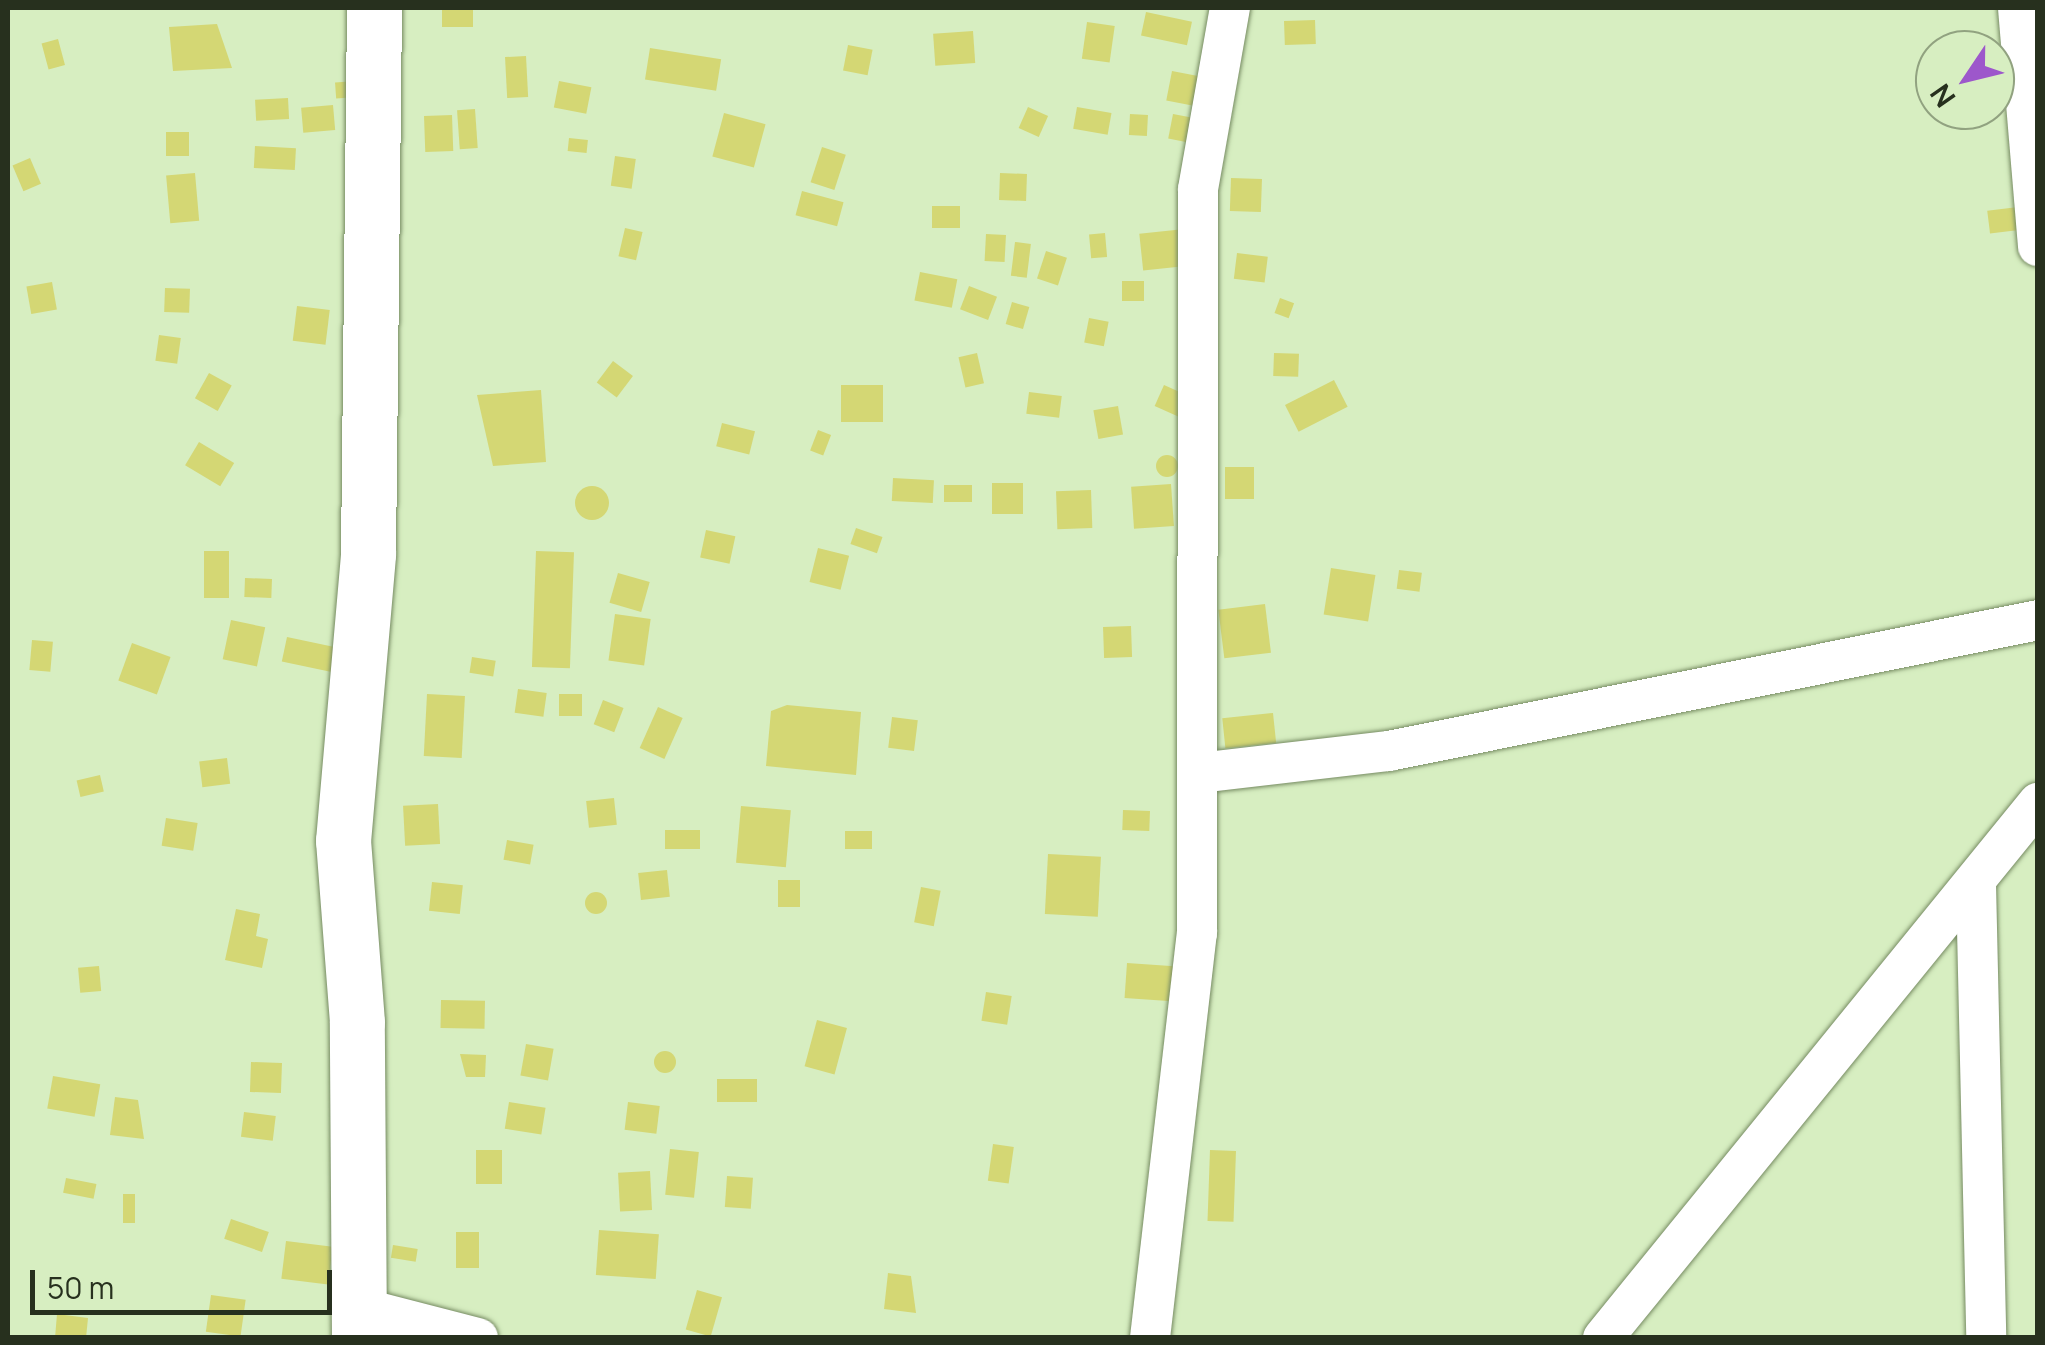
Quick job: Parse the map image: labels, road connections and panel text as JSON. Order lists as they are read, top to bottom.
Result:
{
  "scale_bar": "50 m",
  "north": "bottom left"
}
